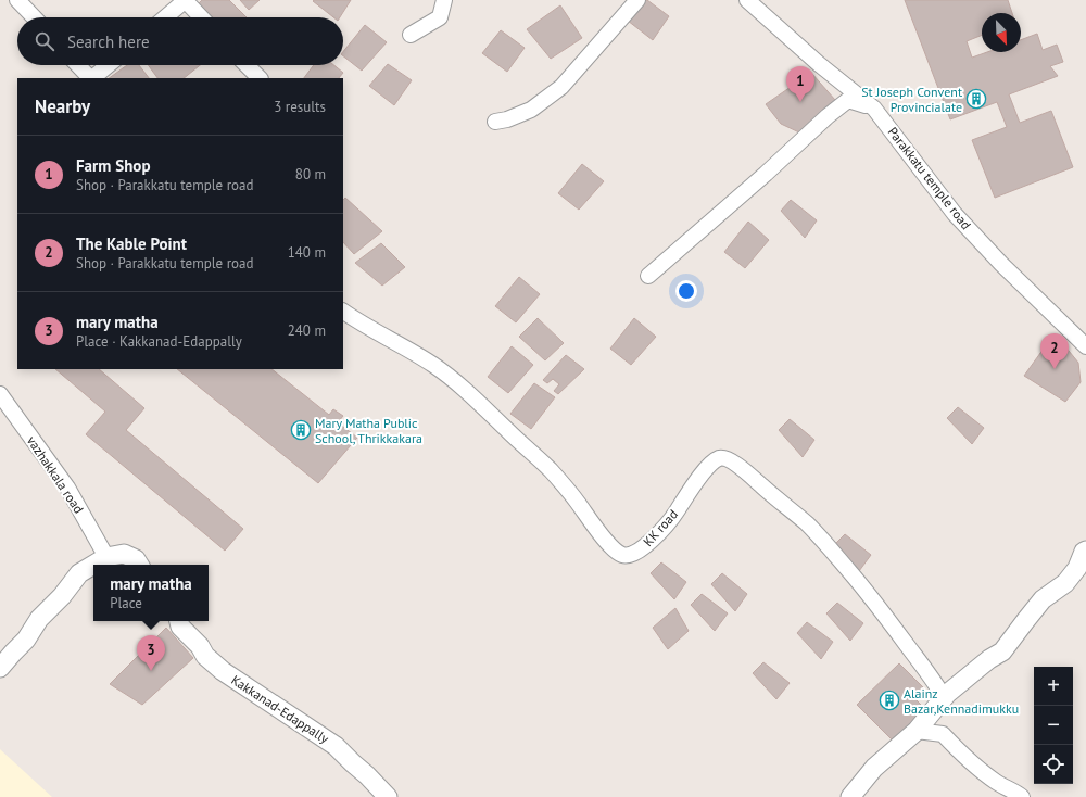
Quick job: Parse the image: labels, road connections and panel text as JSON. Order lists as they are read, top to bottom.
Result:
{
  "streets": {
    "street": [
      "Parakkatu temple road",
      "vazhakkala road",
      "KK road",
      "Kakkanad-Edappally"
    ]
  },
  "places": {
    "building": ["St Joseph Convent Provincialate", "Mary Matha Public School, Thrikkakara", "Alainz Bazar,Kennadimukku"]
  },
  "north": "bottom right",
  "page": {
    "search": "Search here",
    "pins": ["1", "2", "3"],
    "heading": ["Nearby", "3 results"],
    "list": [
      {
        "mark": "1",
        "name": "Farm Shop",
        "note": "Shop · Parakkatu temple road",
        "value": "80 m"
      },
      {
        "mark": "2",
        "name": "The Kable Point",
        "note": "Shop · Parakkatu temple road",
        "value": "140 m"
      },
      {
        "mark": "3",
        "name": "mary matha",
        "note": "Place · Kakkanad-Edappally",
        "value": "240 m"
      }
    ],
    "popup": ["mary matha", "Place"],
    "map_buttons": ["+", "−"]
  }
}
